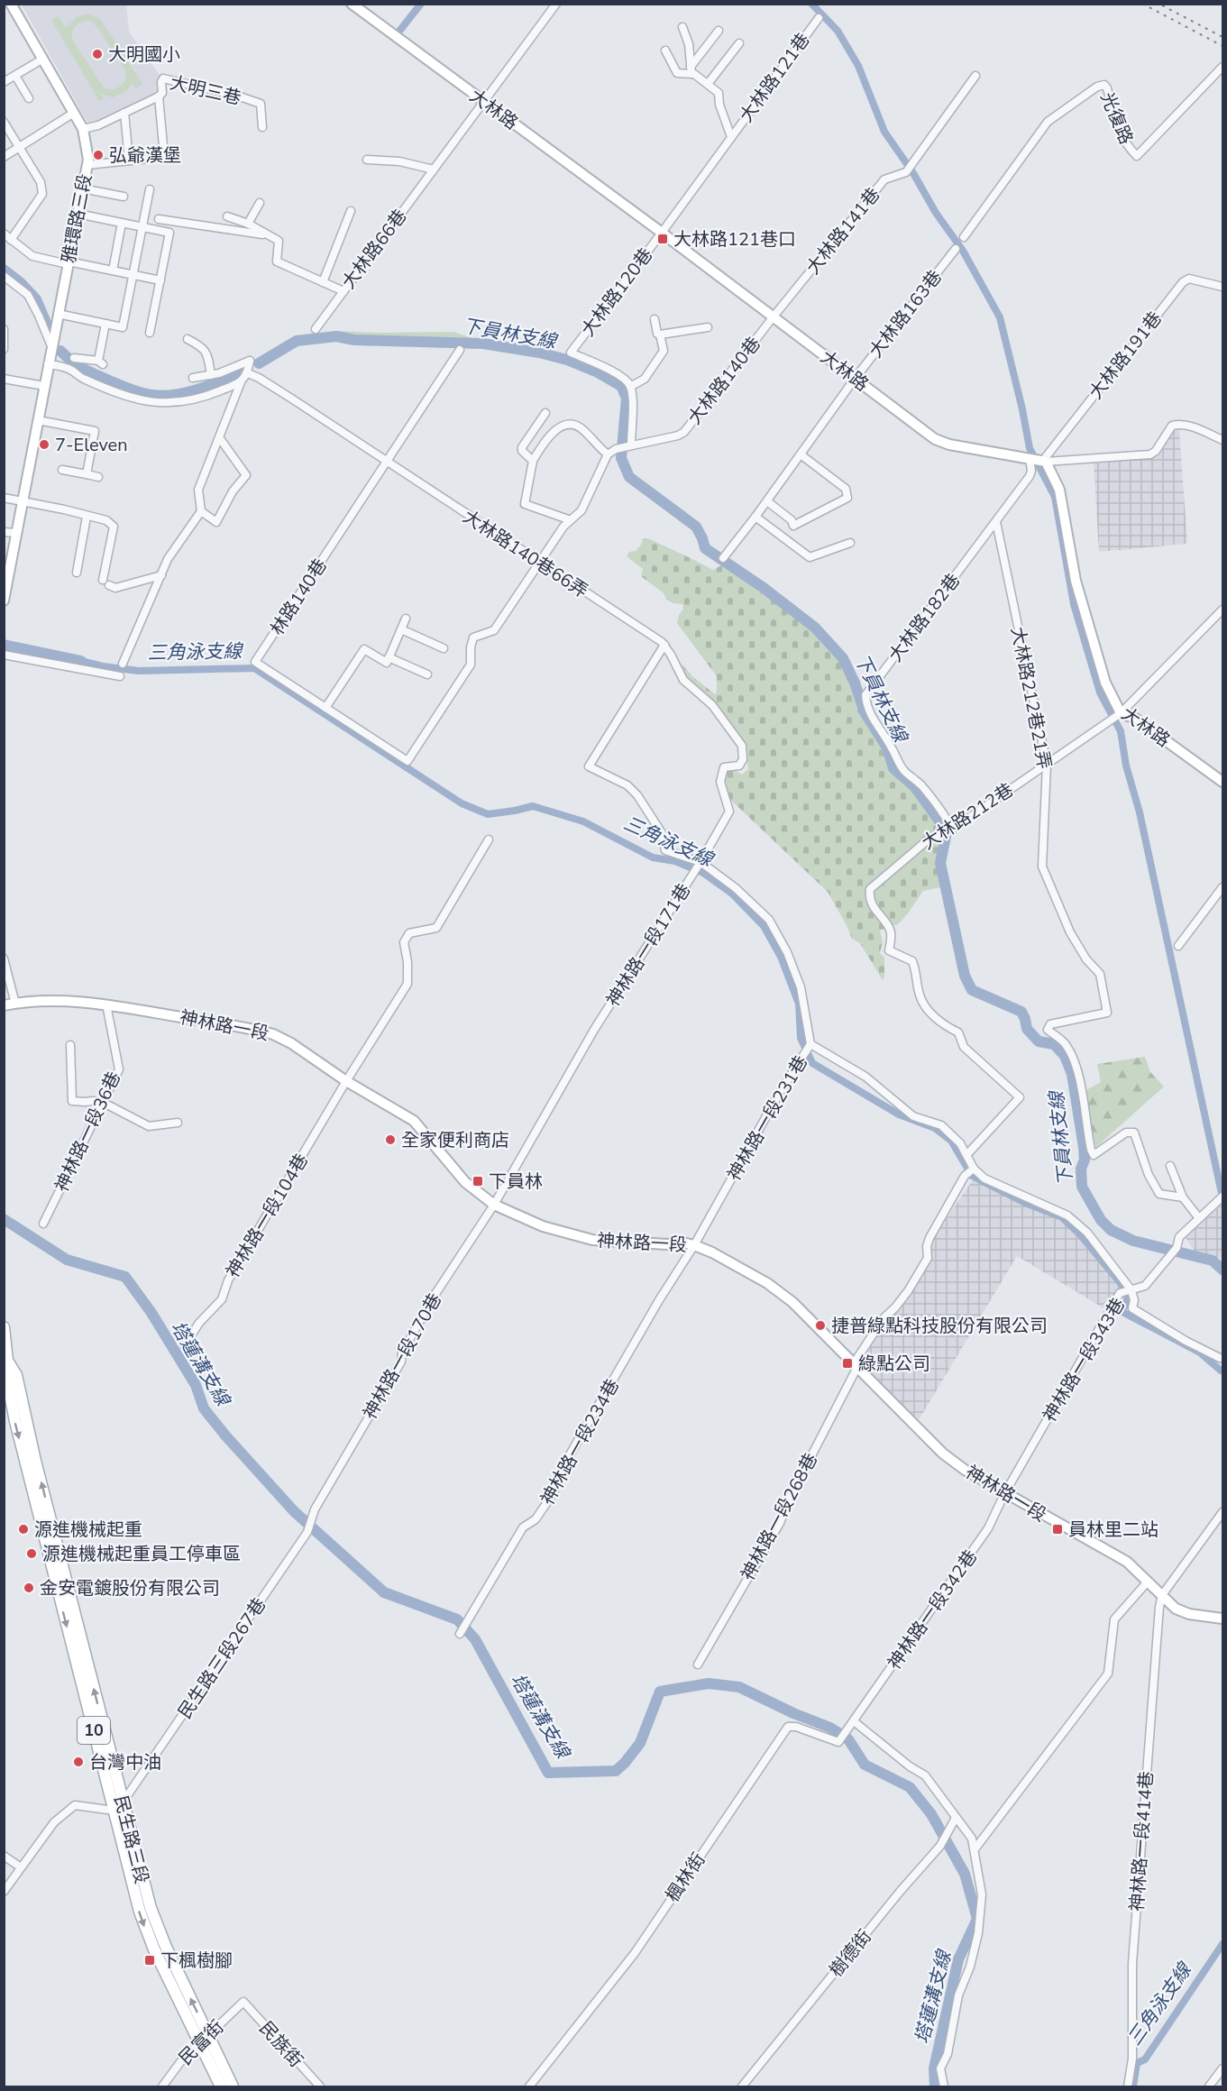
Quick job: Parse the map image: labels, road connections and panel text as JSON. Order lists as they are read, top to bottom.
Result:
{
  "streets": {
    "main road": ["10", "民生路三段"],
    "street": [
      "大林路121巷",
      "大明三巷",
      "大林路",
      "光復路",
      "雅環路三段",
      "大林路141巷",
      "大林路66巷",
      "大林路120巷",
      "大林路163巷",
      "大林路191巷",
      "大林路140巷",
      "大林路140巷66弄",
      "林路140巷",
      "大林路182巷",
      "大林路212巷21弄",
      "大林路212巷",
      "神林路一段171巷",
      "神林路一段",
      "神林路一段231巷",
      "神林路一段36巷",
      "神林路一段104巷",
      "神林路一段170巷",
      "神林路一段343巷",
      "神林路一段234巷",
      "神林路一段268巷",
      "神林路一段342巷",
      "民生路三段267巷",
      "神林路一段414巷",
      "楓林街",
      "樹德街",
      "民富街",
      "民族街"
    ]
  },
  "crossings": [
    ["大林路121巷", "大林路"],
    ["大林路121巷", "大林路120巷"],
    ["大明三巷", "雅環路三段"],
    ["大林路", "大林路141巷"],
    ["大林路", "大林路66巷"],
    ["大林路", "大林路120巷"],
    ["大林路", "大林路163巷"],
    ["大林路", "大林路191巷"],
    ["大林路", "大林路140巷"],
    ["大林路", "大林路182巷"],
    ["大林路", "大林路212巷"],
    ["大林路141巷", "大林路140巷"],
    ["大林路140巷66弄", "林路140巷"],
    ["大林路140巷66弄", "神林路一段171巷"],
    ["大林路140巷66弄", "神林路一段231巷"],
    ["大林路182巷", "大林路212巷21弄"],
    ["大林路182巷", "大林路212巷"],
    ["大林路212巷21弄", "大林路212巷"],
    ["神林路一段171巷", "神林路一段"],
    ["神林路一段171巷", "神林路一段231巷"],
    ["神林路一段171巷", "神林路一段170巷"],
    ["神林路一段", "神林路一段231巷"],
    ["神林路一段", "神林路一段36巷"],
    ["神林路一段", "神林路一段104巷"],
    ["神林路一段", "神林路一段170巷"],
    ["神林路一段", "神林路一段343巷"],
    ["神林路一段", "神林路一段234巷"],
    ["神林路一段", "神林路一段268巷"],
    ["神林路一段", "神林路一段342巷"],
    ["神林路一段", "神林路一段414巷"],
    ["神林路一段231巷", "神林路一段234巷"],
    ["神林路一段170巷", "民生路三段267巷"],
    ["神林路一段343巷", "神林路一段342巷"],
    ["神林路一段342巷", "楓林街"],
    ["民生路三段267巷", "民生路三段"],
    ["民生路三段", "民富街"],
    ["民富街", "民族街"]
  ],
  "water": ["下員林支線", "三角泳支線", "塔蓮溝支線"],
  "places": {
    "other": [
      "大明國小",
      "弘爺漢堡",
      "7-Eleven",
      "全家便利商店",
      "捷普綠點科技股份有限公司",
      "源進機械起重",
      "源進機械起重員工停車區",
      "金安電鍍股份有限公司",
      "台灣中油"
    ],
    "transit": [
      "大林路121巷口",
      "下員林",
      "綠點公司",
      "員林里二站",
      "下楓樹腳"
    ]
  }
}
